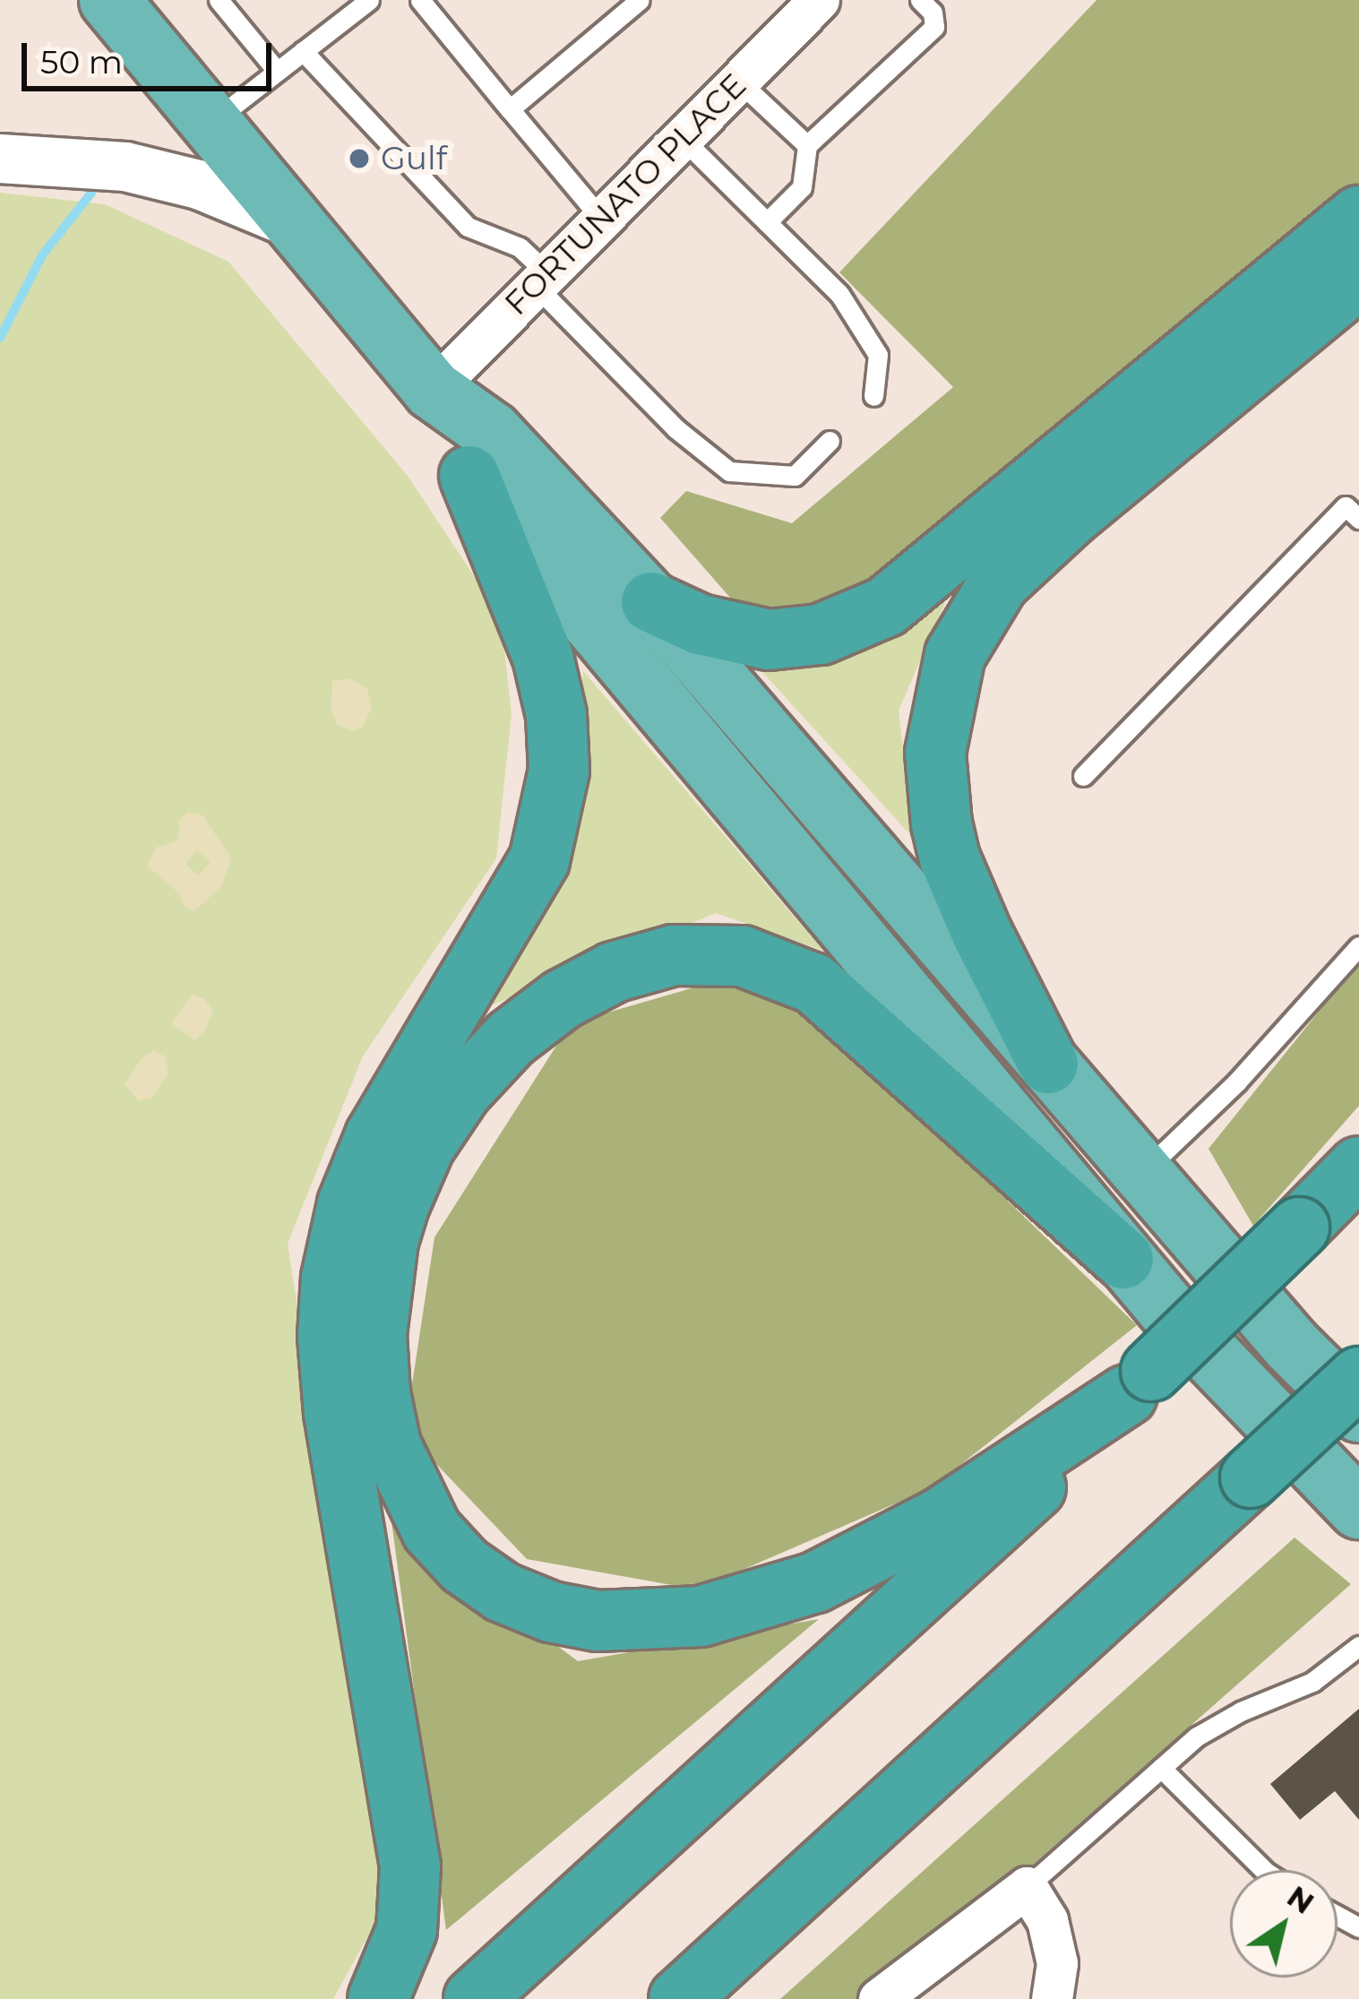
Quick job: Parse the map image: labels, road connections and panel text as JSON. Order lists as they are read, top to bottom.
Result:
{
  "streets": {
    "street": ["FORTUNATO PLACE"]
  },
  "places": ["Gulf"],
  "scale_bar": "50 m",
  "north": "top right"
}
